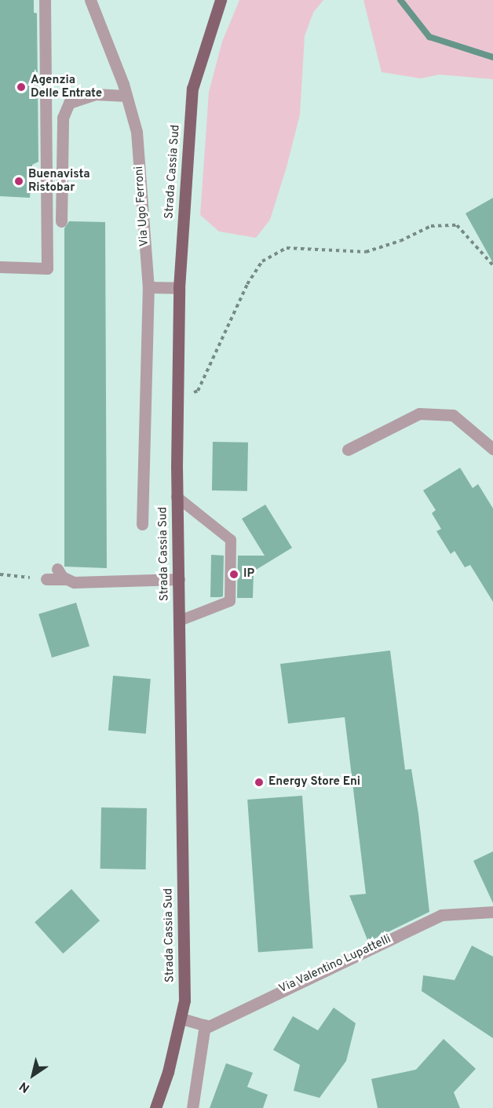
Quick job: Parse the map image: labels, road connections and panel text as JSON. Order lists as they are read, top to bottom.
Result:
{
  "streets": {
    "main road": ["Strada Cassia Sud"],
    "street": ["Via Ugo Ferroni", "Via Valentino Lupattelli"]
  },
  "places": [
    "Agenzia Delle Entrate",
    "Buenavista Ristobar",
    "IP",
    "Energy Store Eni"
  ],
  "north": "bottom left"
}
